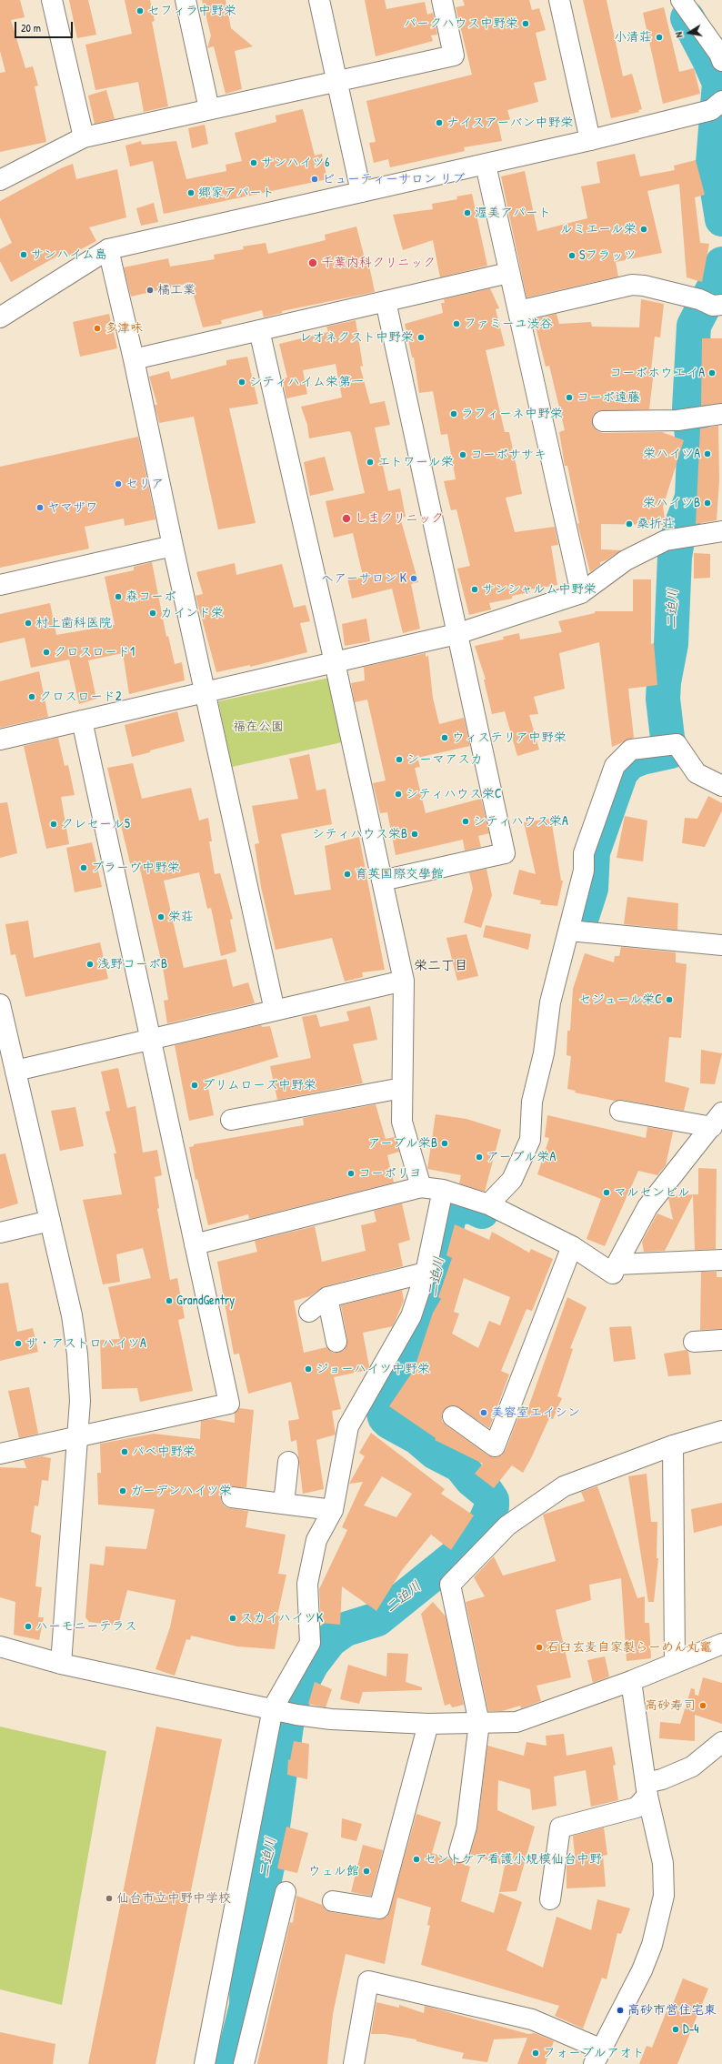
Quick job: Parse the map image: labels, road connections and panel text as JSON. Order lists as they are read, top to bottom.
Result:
{
  "districts": ["栄二丁目"],
  "water": ["二迫川"],
  "parks": ["福在公園"],
  "places": [
    "セフィラ中野栄",
    "パークハウス中野栄",
    "小清荘",
    "ナイスアーバン中野栄",
    "サンハイツ6",
    "ビューティーサロン リブ",
    "郷家アパート",
    "渥美アパート",
    "ルミエール栄",
    "サンハイム島",
    "Sフラッツ",
    "千葉内科クリニック",
    "橘工業",
    "ファミーユ渋谷",
    "多津味",
    "レオネクスト中野栄",
    "コーポホウエイA",
    "シティハイム栄第一",
    "コーポ遠藤",
    "ラフィーネ中野栄",
    "栄ハイツA",
    "コーポササキ",
    "エトワール栄",
    "セリア",
    "栄ハイツB",
    "ヤマザワ",
    "しまクリニック",
    "桑折荘",
    "ヘアーサロン K",
    "サンシャルム中野栄",
    "森コーポ",
    "カインド栄",
    "村上歯科医院",
    "クロスロード1",
    "クロスロード2",
    "ウィステリア中野栄",
    "シーマアスカ",
    "シティハウス栄C",
    "シティハウス栄A",
    "クレセール5",
    "シティハウス栄B",
    "プラーヴ中野栄",
    "育英国際交學館",
    "栄荘",
    "浅野コーポB",
    "セジュール栄C",
    "プリムローズ中野栄",
    "アーブル栄B",
    "アーブル栄A",
    "コーポリヨ",
    "マルセンビル",
    "GrandGentry",
    "ザ・アストロハイツA",
    "ジョーハイツ中野栄",
    "美容室エイシン",
    "パベ中野栄",
    "ガーデンハイツ栄",
    "スカイハイツK",
    "ハーモニーテラス",
    "石臼玄麦自家製らーめん丸竃",
    "高砂寿司",
    "セントケア看護小規模仙台中野",
    "ウェル館",
    "仙台市立中野中学校",
    "高砂市営住宅東",
    "D-4",
    "フォーブルアオト"
  ],
  "scale_bar": "20 m",
  "north": "left"
}
